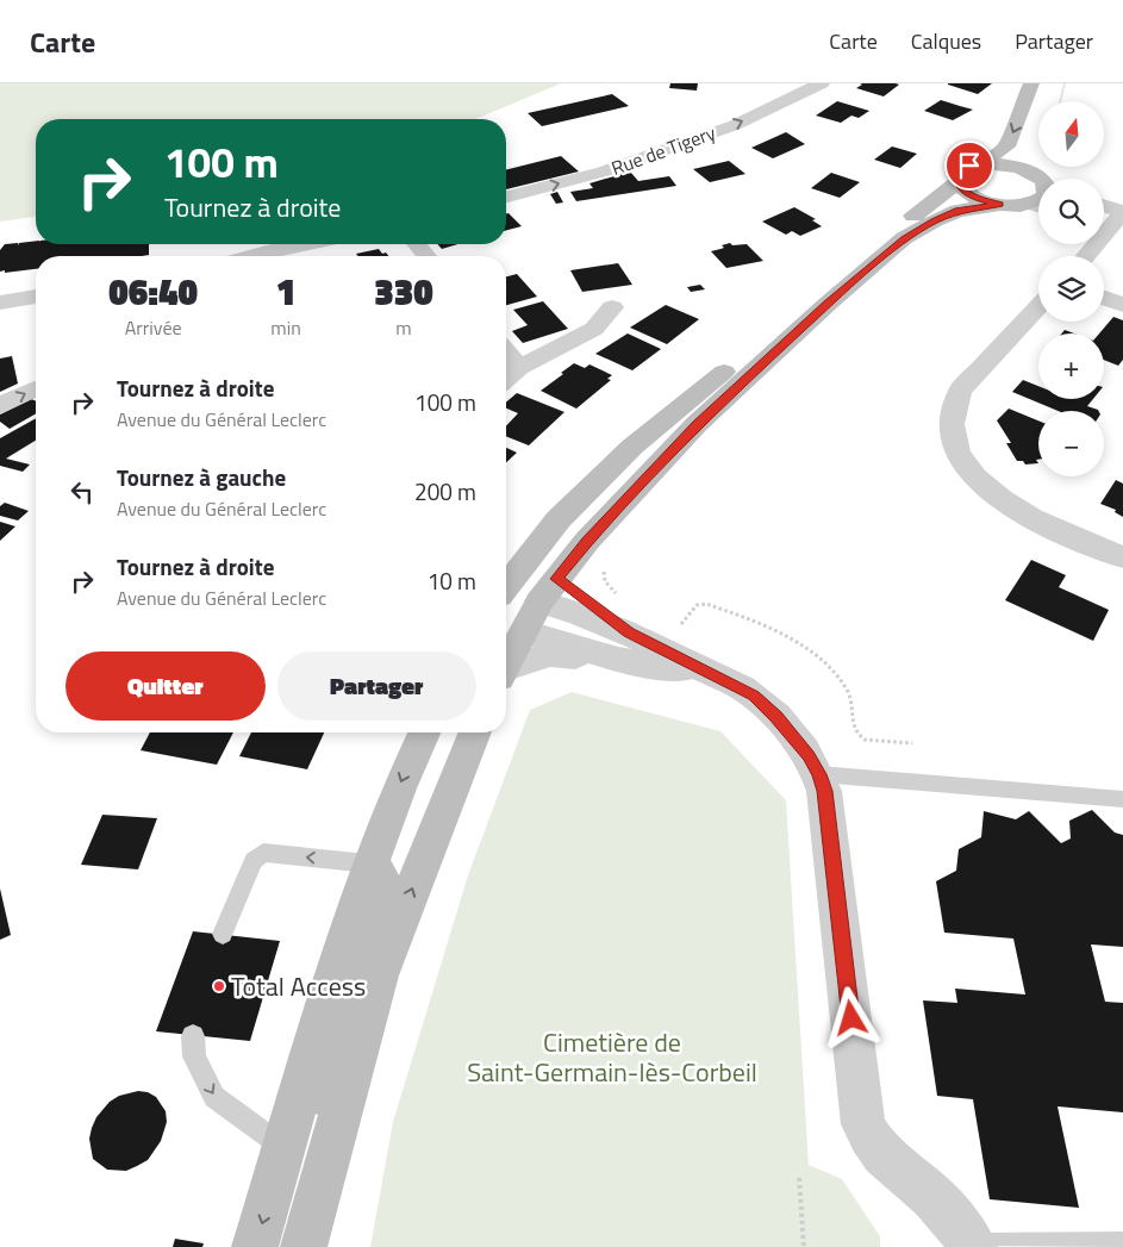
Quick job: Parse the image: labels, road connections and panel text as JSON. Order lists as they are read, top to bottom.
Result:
{
  "streets": {
    "street": ["Rue de Tigery"]
  },
  "one_way": ["Rue de Tigery"],
  "parks": ["Cimetière de Saint-Germain-lès-Corbeil"],
  "places": ["Total Access"],
  "north": "top",
  "page": {
    "header": "Carte",
    "nav": ["Carte", "Calques", "Partager"],
    "map_buttons": ["+", "−"],
    "turn": ["100 m", "Tournez à droite"],
    "eta": [
      "06:40",
      "Arrivée",
      "1",
      "min",
      "330",
      "m"
    ],
    "list": [
      {
        "name": "Tournez à droite",
        "note": "Avenue du Général Leclerc",
        "value": "100 m"
      },
      {
        "name": "Tournez à gauche",
        "note": "Avenue du Général Leclerc",
        "value": "200 m"
      },
      {
        "name": "Tournez à droite",
        "note": "Avenue du Général Leclerc",
        "value": "10 m"
      }
    ],
    "buttons": ["Quitter", "Partager"]
  }
}
